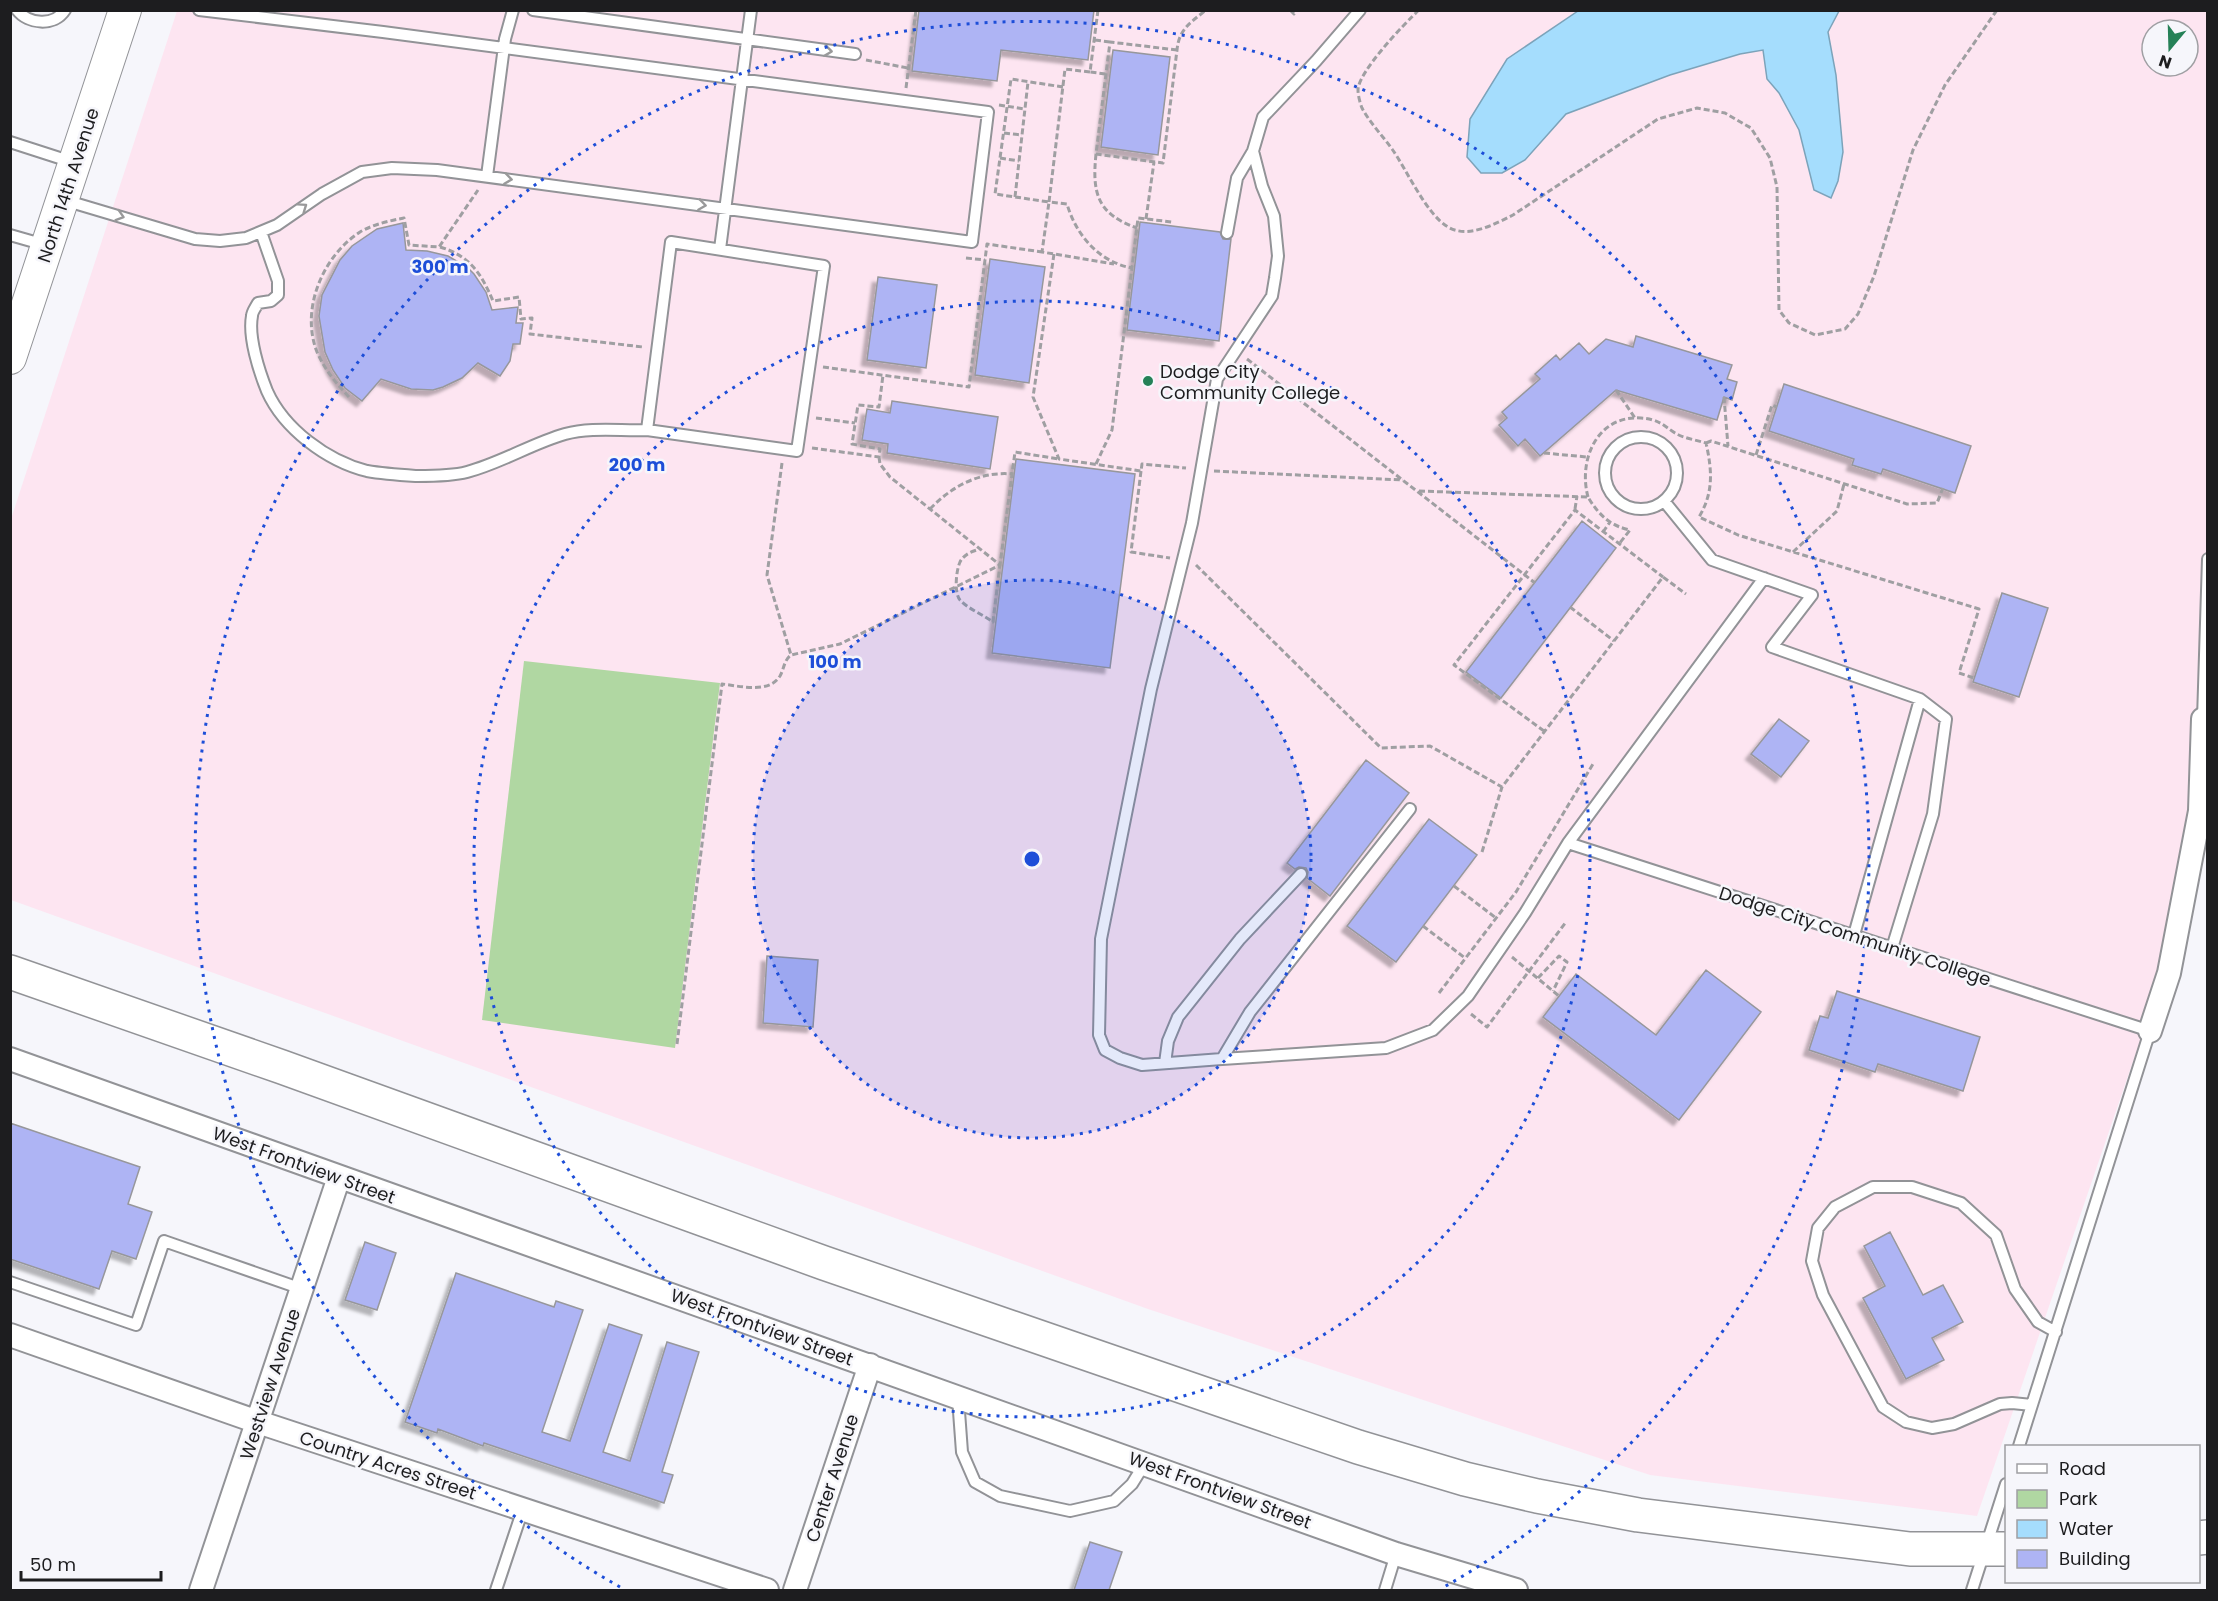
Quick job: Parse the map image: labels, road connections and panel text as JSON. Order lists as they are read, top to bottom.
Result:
{
  "streets": {
    "main road": ["North 14th Avenue"],
    "street": [
      "West Frontview Street",
      "Westview Avenue",
      "Country Acres Street",
      "Center Avenue"
    ],
    "lane": ["Dodge City Community College"]
  },
  "crossings": [
    ["West Frontview Street", "Westview Avenue"],
    ["West Frontview Street", "Center Avenue"],
    ["Westview Avenue", "Country Acres Street"]
  ],
  "places": ["Dodge City Community College"],
  "legend": [
    "Road",
    "Park",
    "Water",
    "Building"
  ],
  "scale_bar": "50 m",
  "north": "bottom",
  "rings": ["300 m", "200 m", "100 m"]
}
